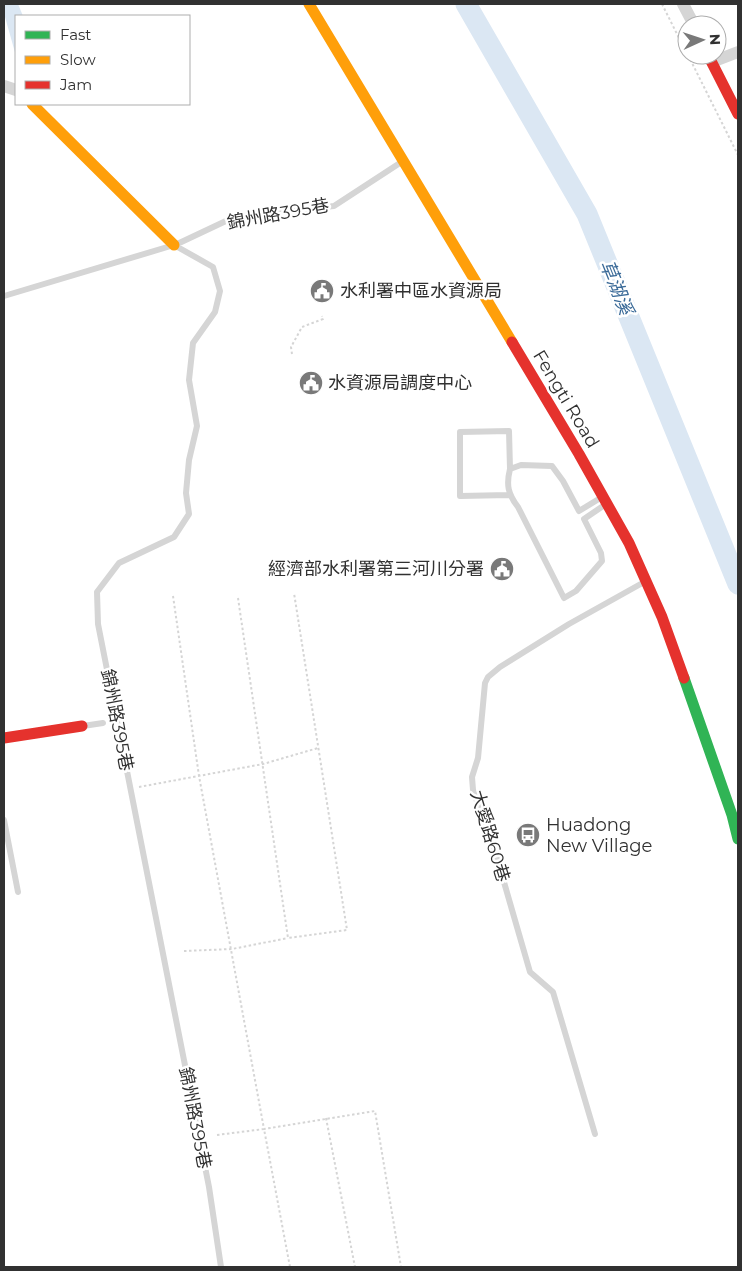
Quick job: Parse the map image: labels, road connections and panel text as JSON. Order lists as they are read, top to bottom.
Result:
{
  "streets": {
    "street": ["錦州路395巷", "Fengti Road"],
    "lane": ["大愛路60巷"]
  },
  "crossings": [
    ["錦州路395巷", "Fengti Road"],
    ["Fengti Road", "大愛路60巷"]
  ],
  "water": ["草湖溪"],
  "places": {
    "public building": ["水利署中區水資源局", "水資源局調度中心", "經濟部水利署第三河川分署"],
    "bus stop": ["Huadong New Village"]
  },
  "legend": ["Fast", "Slow", "Jam"],
  "north": "right"
}
